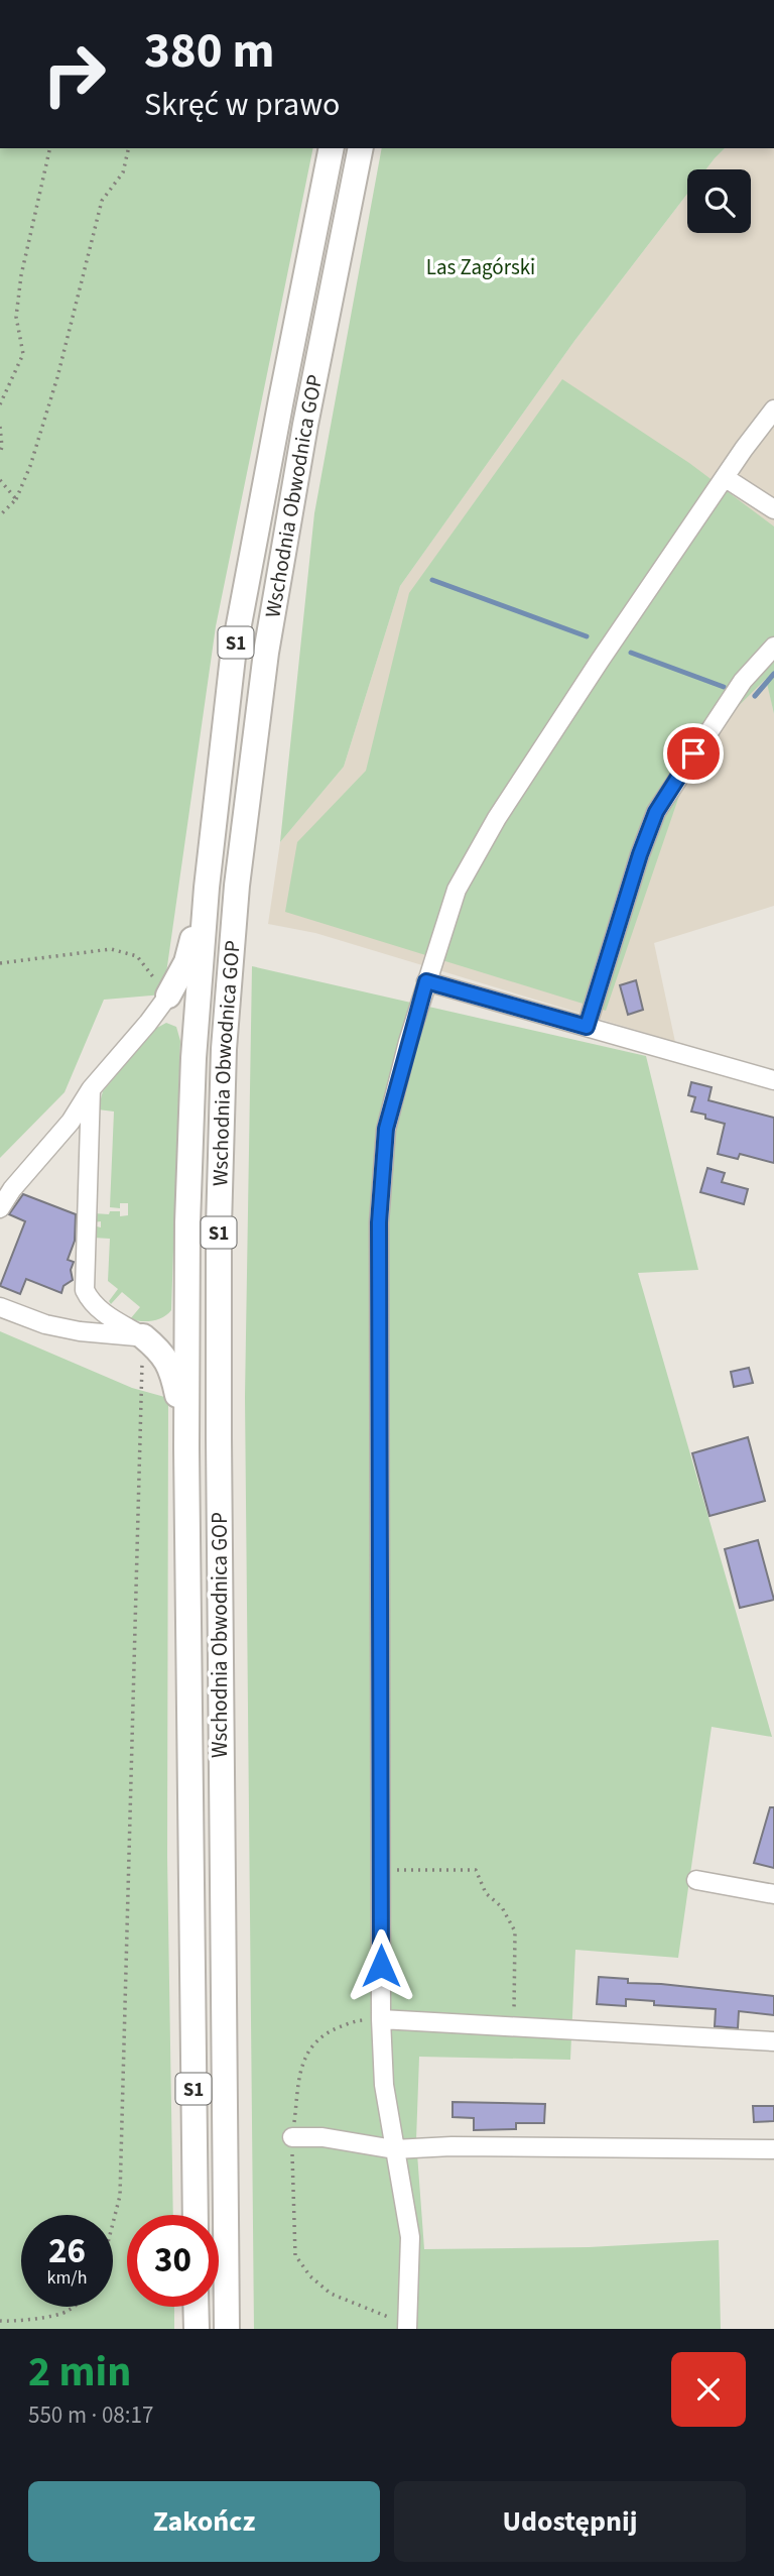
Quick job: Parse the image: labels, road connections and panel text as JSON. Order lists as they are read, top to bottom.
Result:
{
  "streets": {
    "highway": ["Wschodnia Obwodnica GOP", "S1"]
  },
  "parks": ["Las Zagórski"],
  "page": {
    "turn": ["380 m", "Skręć w prawo"],
    "speed": "26 km/h",
    "limit": "30",
    "heading": ["2 min", "550 m · 08:17"],
    "buttons": ["Zakończ", "Udostępnij"]
  }
}
